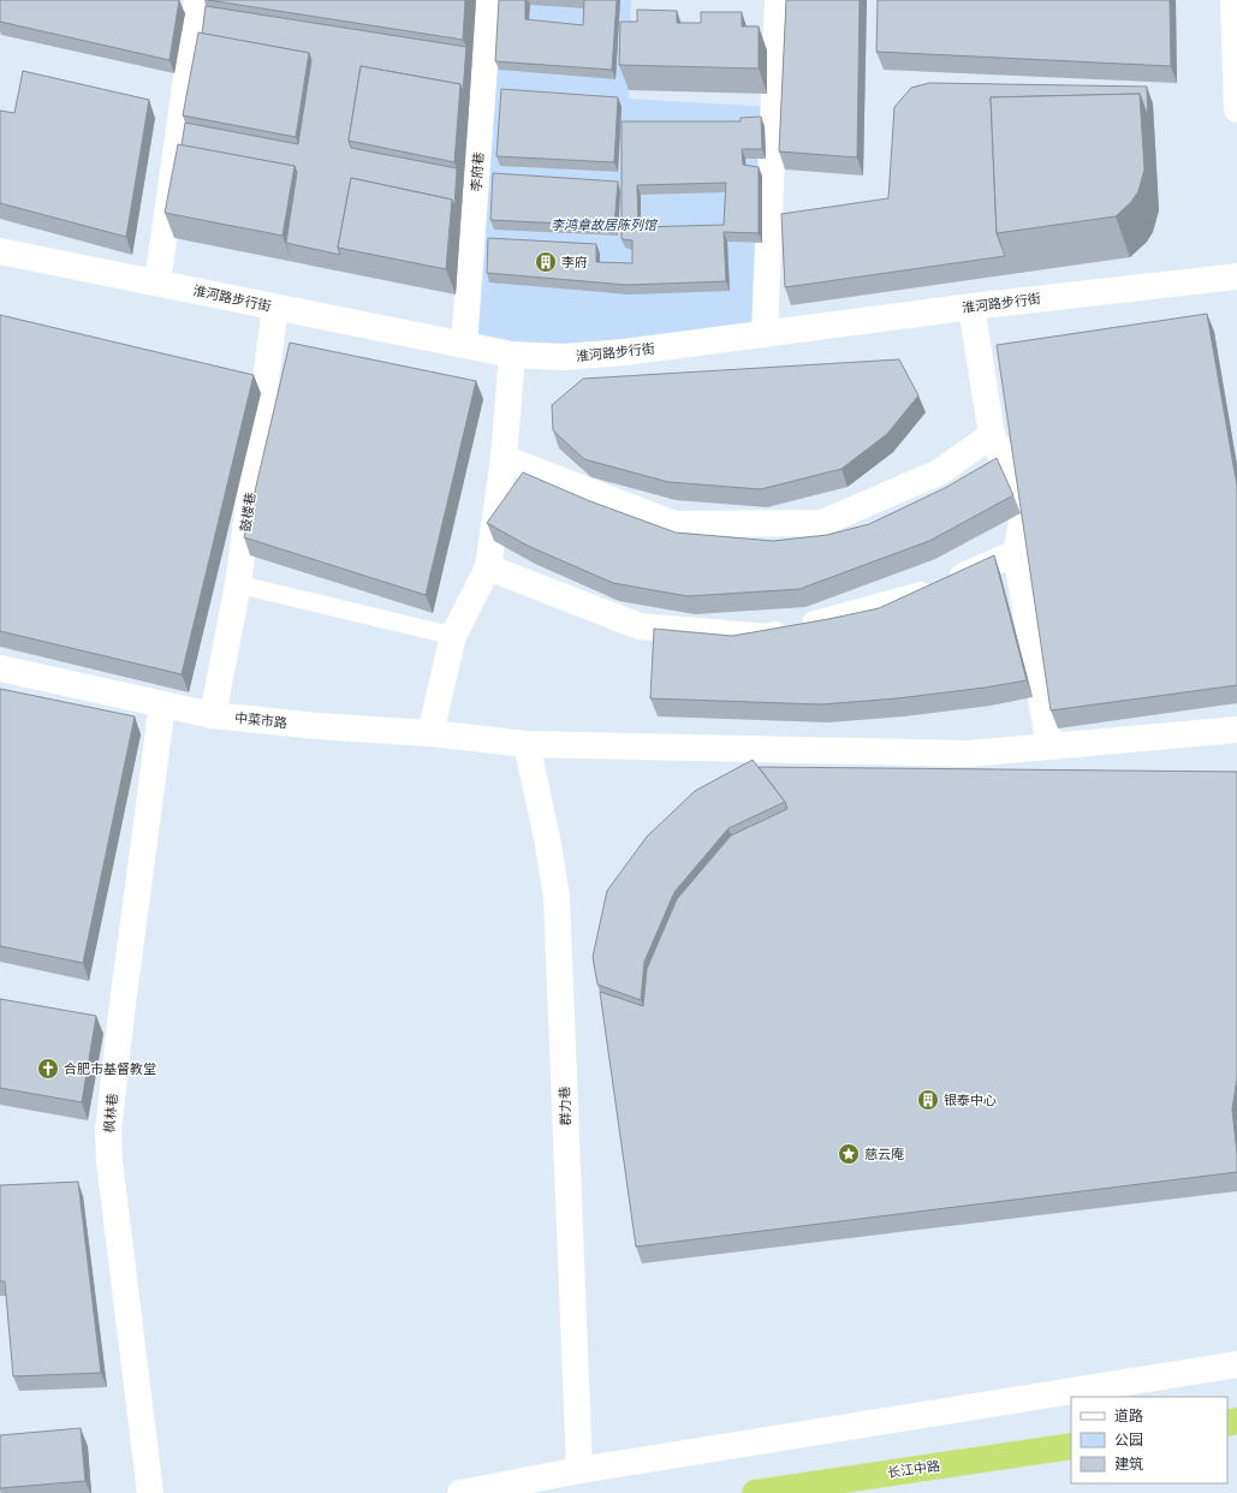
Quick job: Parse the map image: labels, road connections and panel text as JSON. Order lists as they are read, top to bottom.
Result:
{
  "streets": {
    "highway": ["长江中路"],
    "street": [
      "李府巷",
      "淮河路步行街",
      "鼓楼巷",
      "中菜市路",
      "群力巷",
      "枫林巷"
    ]
  },
  "crossings": [
    ["李府巷", "淮河路步行街"],
    ["淮河路步行街", "鼓楼巷"],
    ["鼓楼巷", "中菜市路"],
    ["中菜市路", "群力巷"],
    ["中菜市路", "枫林巷"]
  ],
  "parks": ["李鸿章故居陈列馆"],
  "places": {
    "building": ["李府", "银泰中心"],
    "church": ["合肥市基督教堂"],
    "place": ["慈云庵"]
  },
  "legend": ["道路", "公园", "建筑"]
}
